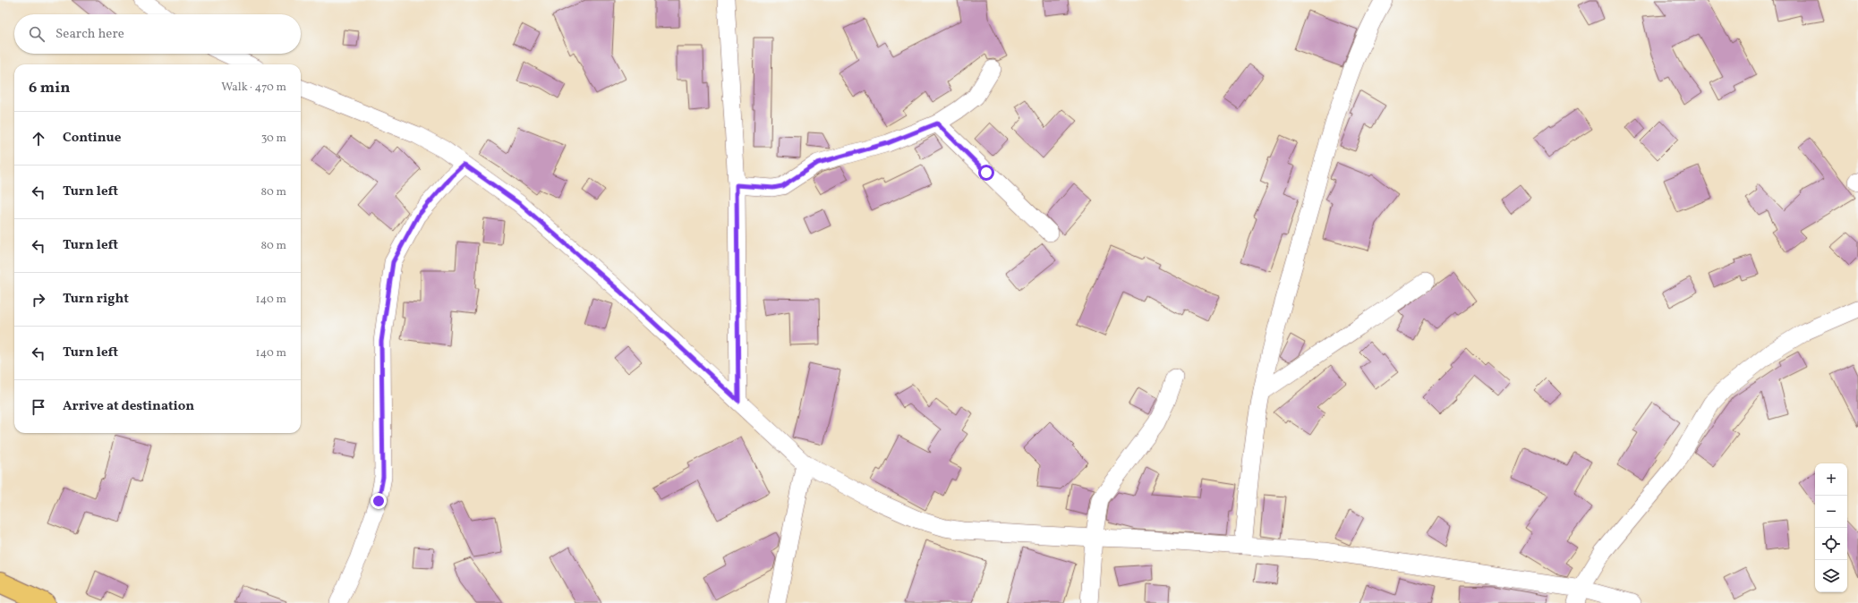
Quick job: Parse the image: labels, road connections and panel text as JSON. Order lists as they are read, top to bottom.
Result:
{
  "page": {
    "search": "Search here",
    "heading": ["6 min", "Walk · 470 m"],
    "list": [
      ["Continue", "30 m"],
      ["Turn left", "80 m"],
      ["Turn left", "80 m"],
      ["Turn right", "140 m"],
      ["Turn left", "140 m"],
      "Arrive at destination"
    ],
    "map_buttons": ["+", "−"]
  }
}
